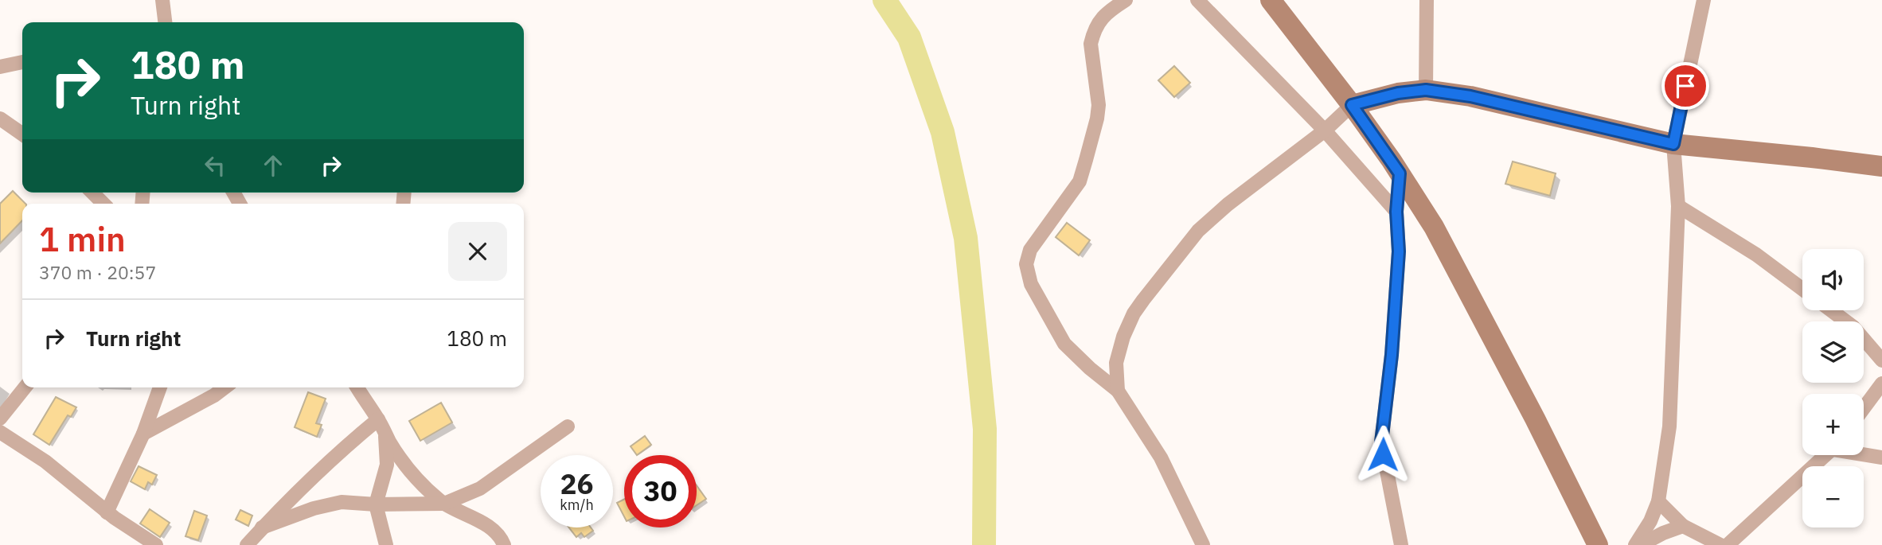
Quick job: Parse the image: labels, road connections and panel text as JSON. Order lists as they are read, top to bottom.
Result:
{
  "page": {
    "turn": ["180 m", "Turn right"],
    "heading": ["1 min", "370 m · 20:57"],
    "map_buttons": ["+", "−"],
    "list": [
      {
        "name": "Turn right",
        "value": "180 m"
      }
    ],
    "speed": "26 km/h",
    "limit": "30"
  }
}
